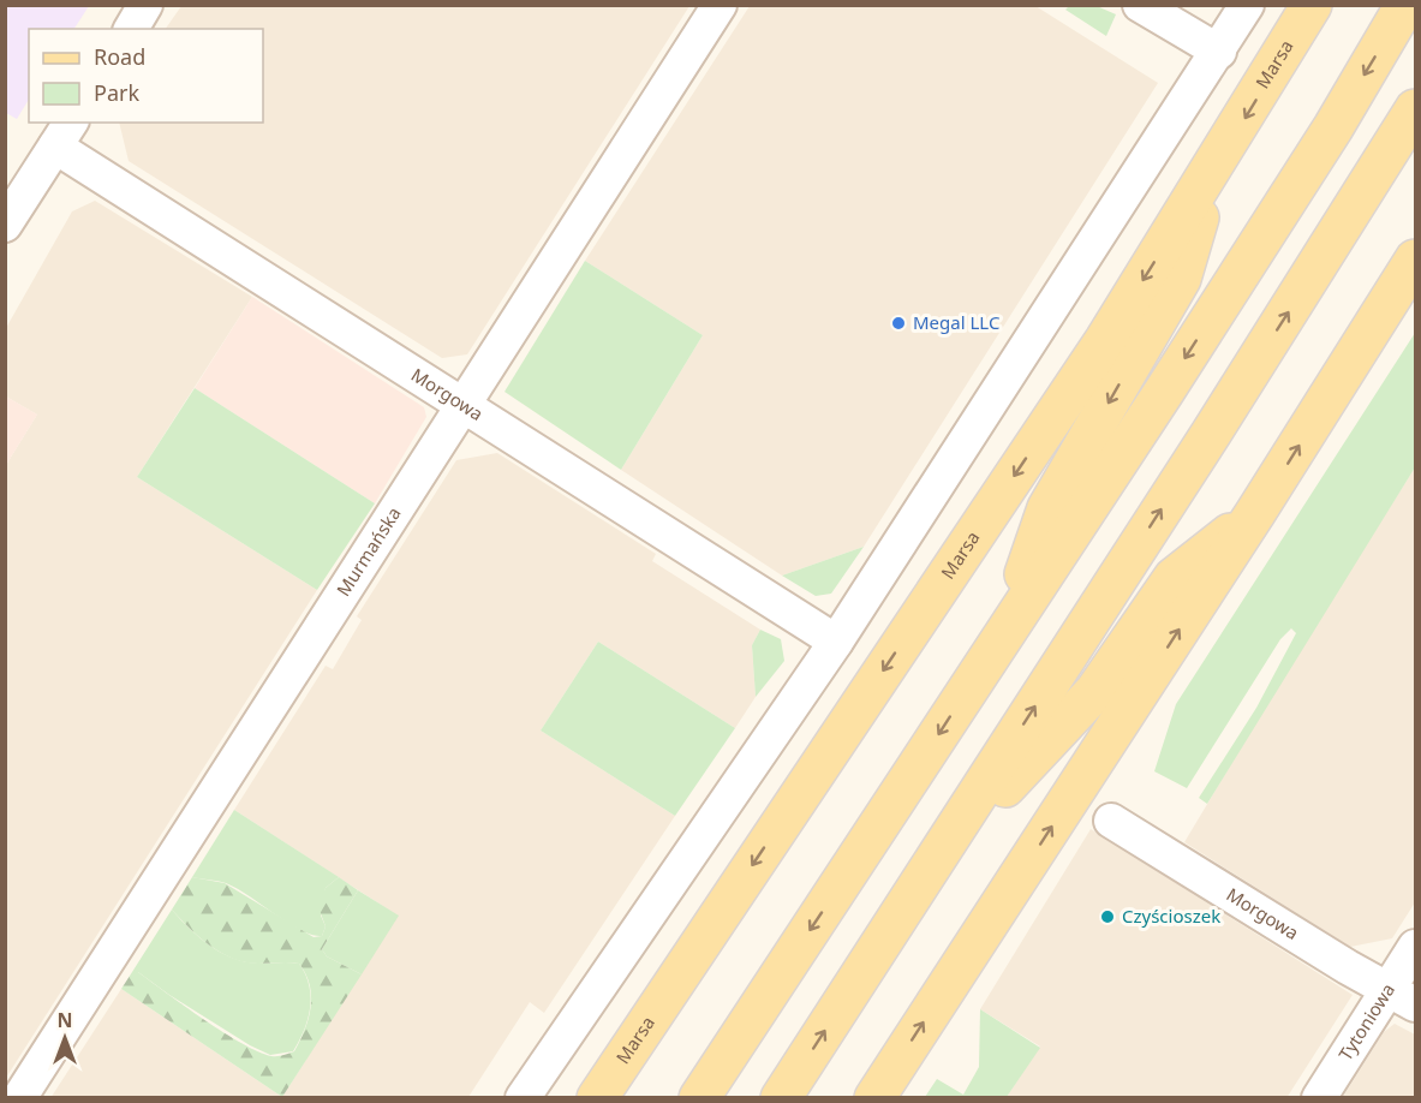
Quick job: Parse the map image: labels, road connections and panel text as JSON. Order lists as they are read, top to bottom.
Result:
{
  "streets": {
    "main road": ["Marsa"],
    "street": ["Morgowa", "Murmańska", "Tytoniowa"]
  },
  "crossings": [
    ["Morgowa", "Murmańska"],
    ["Morgowa", "Tytoniowa"]
  ],
  "places": ["Megal LLC", "Czyścioszek"],
  "legend": ["Road", "Park"],
  "north": "top"
}
